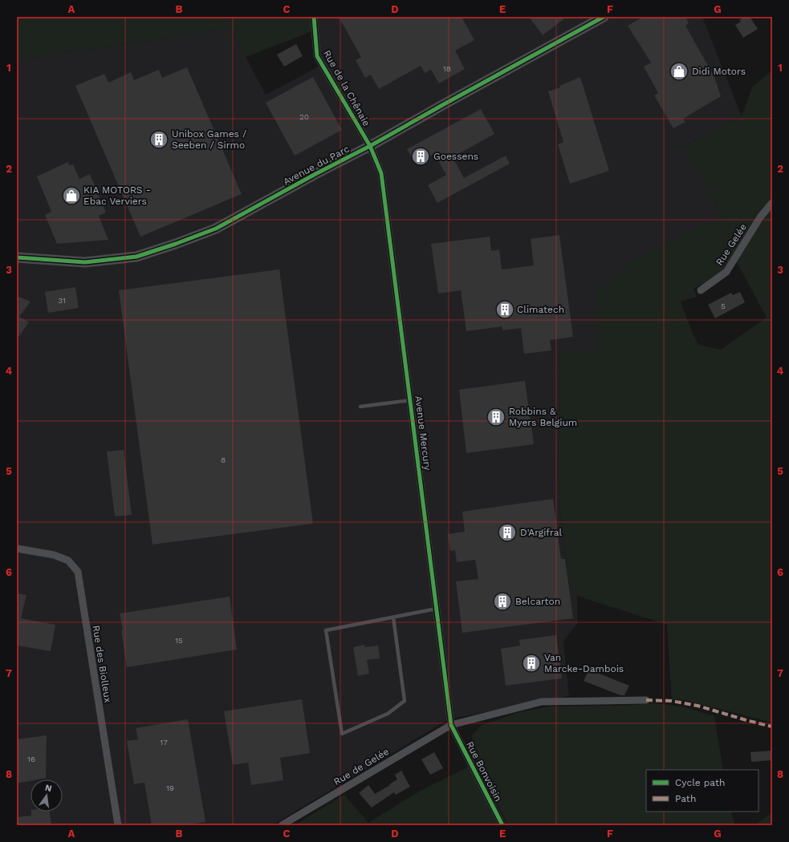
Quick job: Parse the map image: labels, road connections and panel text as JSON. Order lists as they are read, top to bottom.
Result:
{
  "streets": {
    "street": [
      "Rue de la Chênaie",
      "Avenue du Parc",
      "Rue Gelée",
      "Avenue Mercury",
      "Rue des Biolleux",
      "Rue de Gelée",
      "Rue Bonvoisin"
    ]
  },
  "crossings": [
    ["Rue de la Chênaie", "Avenue du Parc"],
    ["Rue de la Chênaie", "Avenue Mercury"],
    ["Avenue du Parc", "Avenue Mercury"],
    ["Avenue Mercury", "Rue de Gelée"],
    ["Avenue Mercury", "Rue Bonvoisin"],
    ["Rue de Gelée", "Rue Bonvoisin"]
  ],
  "places": {
    "shop": ["Didi Motors", "KIA MOTORS - Ebac Verviers"],
    "building": [
      "Unibox Games / Seeben / Sirmo",
      "Goessens",
      "Climatech",
      "Robbins & Myers Belgium",
      "D'Argifral",
      "Belcarton",
      "Van Marcke-Dambois"
    ]
  },
  "house_numbers": [
    "18",
    "20",
    "31",
    "5",
    "8",
    "15",
    "17",
    "16",
    "19"
  ],
  "legend": ["Cycle path", "Path"],
  "north": "top",
  "grid": {
    "columns": [
      "A",
      "B",
      "C",
      "D",
      "E",
      "F",
      "G"
    ],
    "rows": [
      "1",
      "2",
      "3",
      "4",
      "5",
      "6",
      "7",
      "8"
    ]
  }
}
